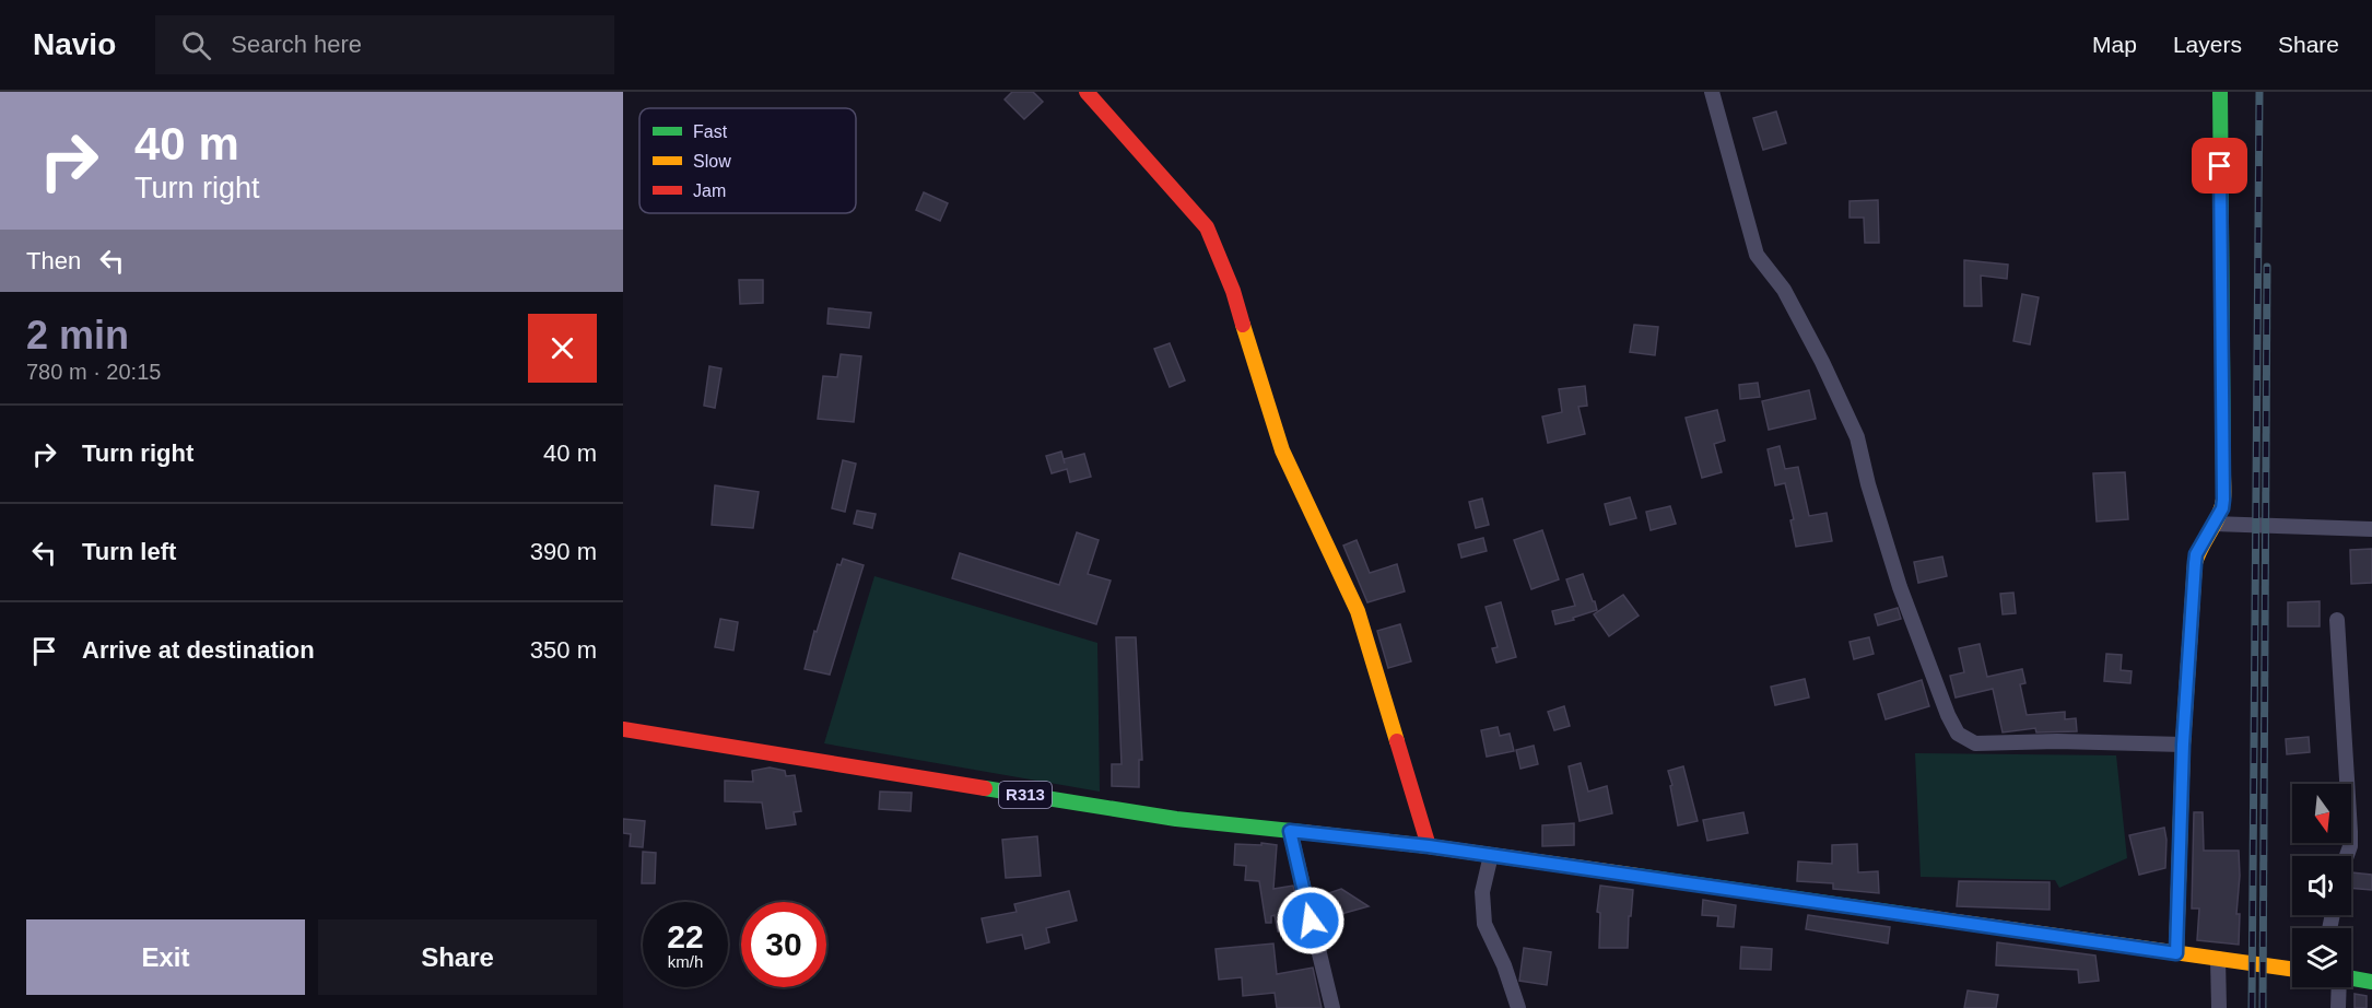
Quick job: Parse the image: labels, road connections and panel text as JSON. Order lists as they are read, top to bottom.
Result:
{
  "streets": {
    "main road": ["R313"]
  },
  "legend": ["Fast", "Slow", "Jam"],
  "north": "bottom",
  "page": {
    "header": "Navio",
    "search": "Search here",
    "nav": ["Map", "Layers", "Share"],
    "turn": ["40 m", "Turn right"],
    "then": "Then",
    "heading": ["2 min", "780 m · 20:15"],
    "list": [
      {
        "name": "Turn right",
        "value": "40 m"
      },
      {
        "name": "Turn left",
        "value": "390 m"
      },
      {
        "name": "Arrive at destination",
        "value": "350 m"
      }
    ],
    "speed": "22 km/h",
    "limit": "30",
    "buttons": ["Exit", "Share"]
  }
}
